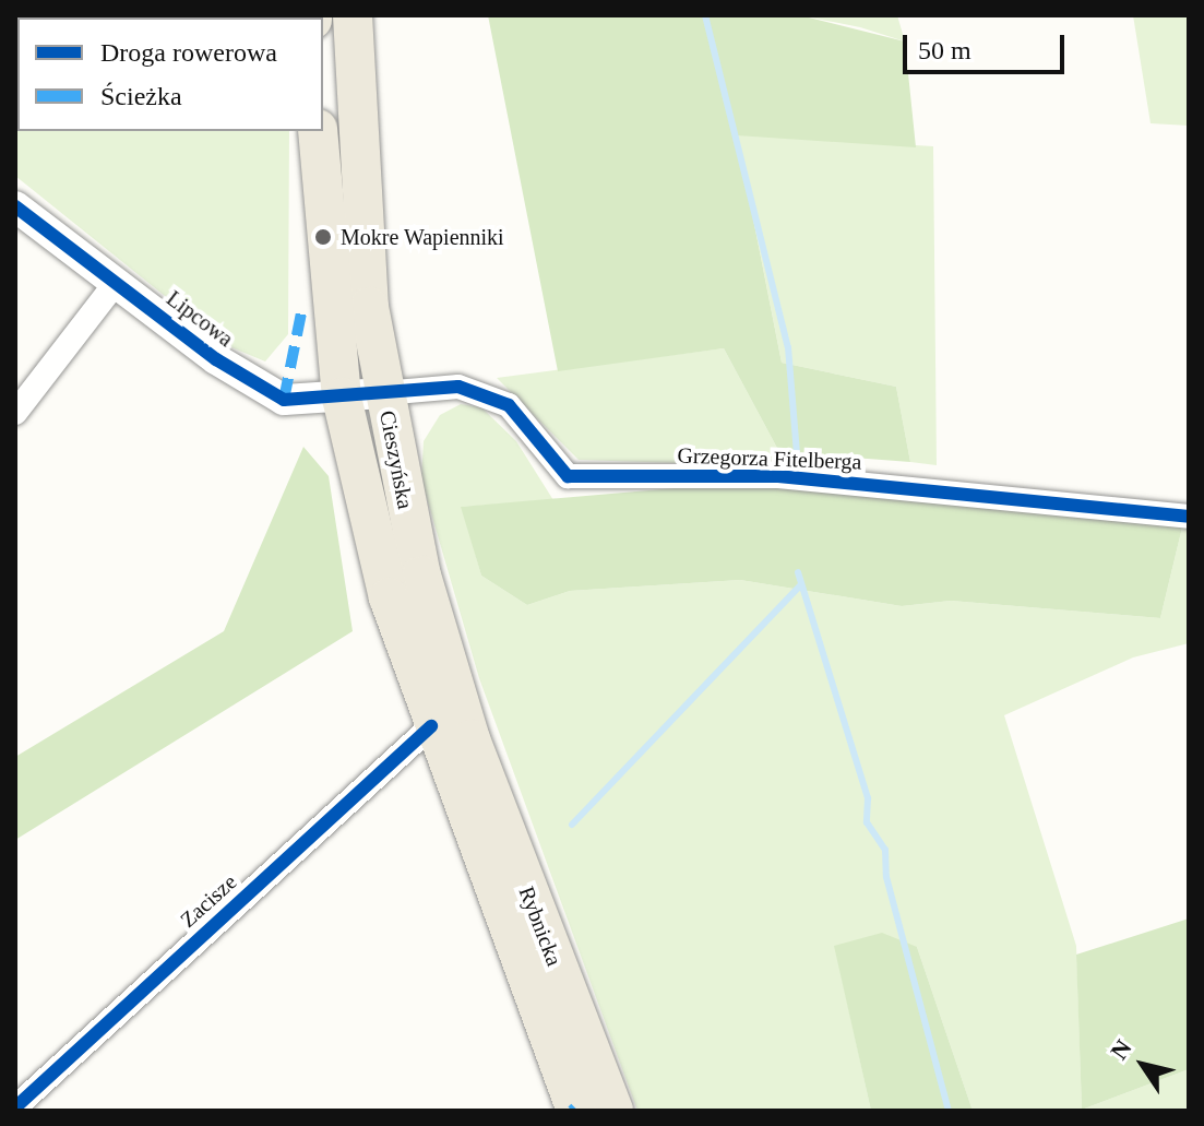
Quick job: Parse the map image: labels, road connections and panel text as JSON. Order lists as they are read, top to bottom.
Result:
{
  "streets": {
    "main road": ["Cieszyńska", "Rybnicka"],
    "street": ["Lipcowa", "Grzegorza Fitelberga", "Zacisze"]
  },
  "crossings": [
    ["Lipcowa", "Grzegorza Fitelberga"],
    ["Lipcowa", "Cieszyńska"],
    ["Grzegorza Fitelberga", "Cieszyńska"],
    ["Cieszyńska", "Zacisze"],
    ["Cieszyńska", "Rybnicka"],
    ["Zacisze", "Rybnicka"]
  ],
  "places": ["Mokre Wapienniki"],
  "legend": ["Droga rowerowa", "Ścieżka"],
  "scale_bar": "50 m",
  "north": "top left"
}
